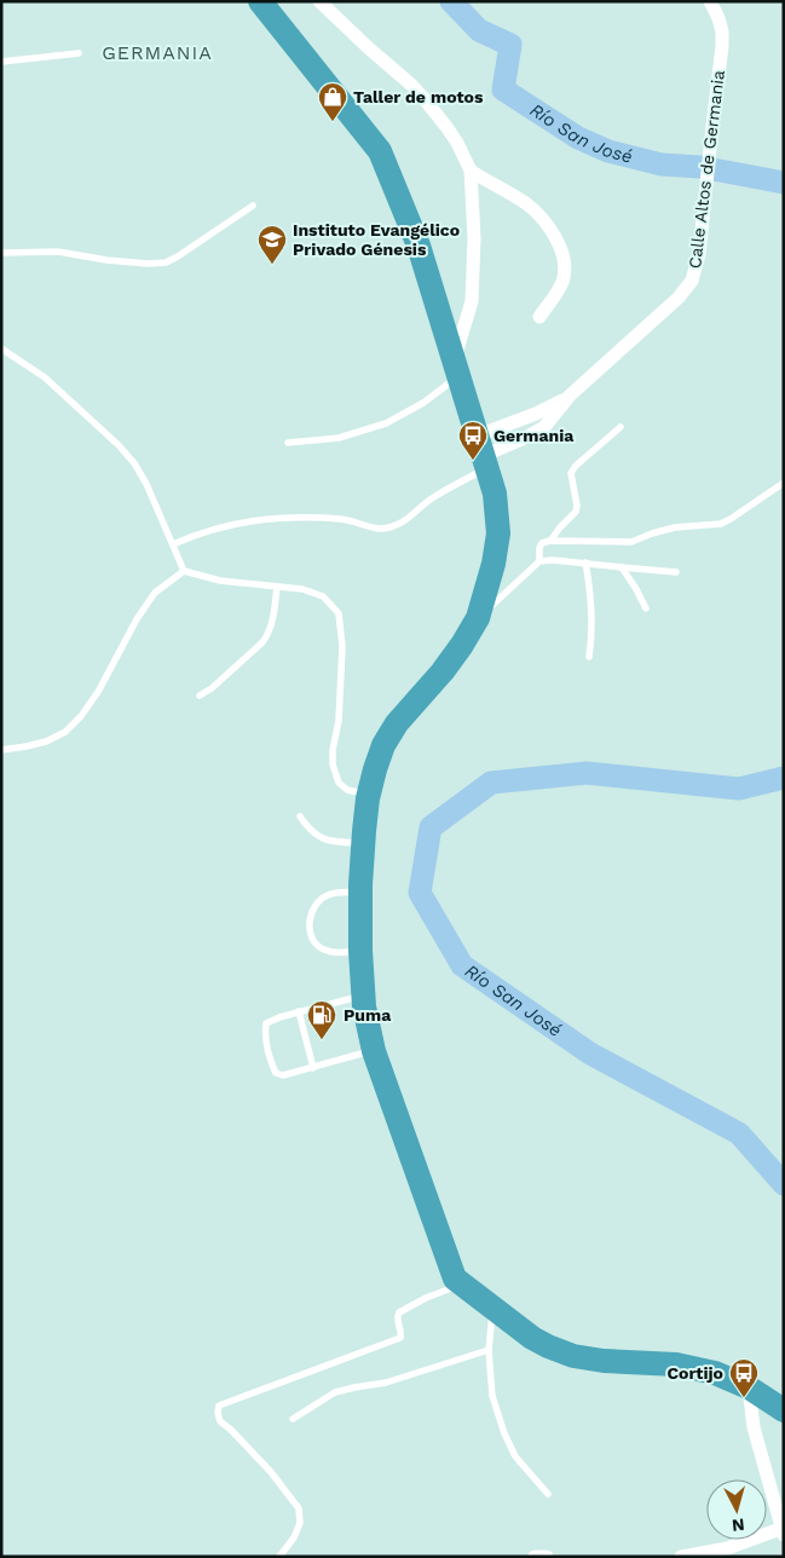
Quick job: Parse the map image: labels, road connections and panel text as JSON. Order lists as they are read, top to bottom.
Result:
{
  "streets": {
    "street": ["Calle Altos de Germania"]
  },
  "districts": ["GERMANIA"],
  "water": ["Río San José"],
  "places": {
    "shop": ["Taller de motos"],
    "school or university": ["Instituto Evangélico Privado Génesis"],
    "bus stop": ["Germania", "Cortijo"],
    "fuel station": ["Puma"]
  },
  "north": "bottom"
}
